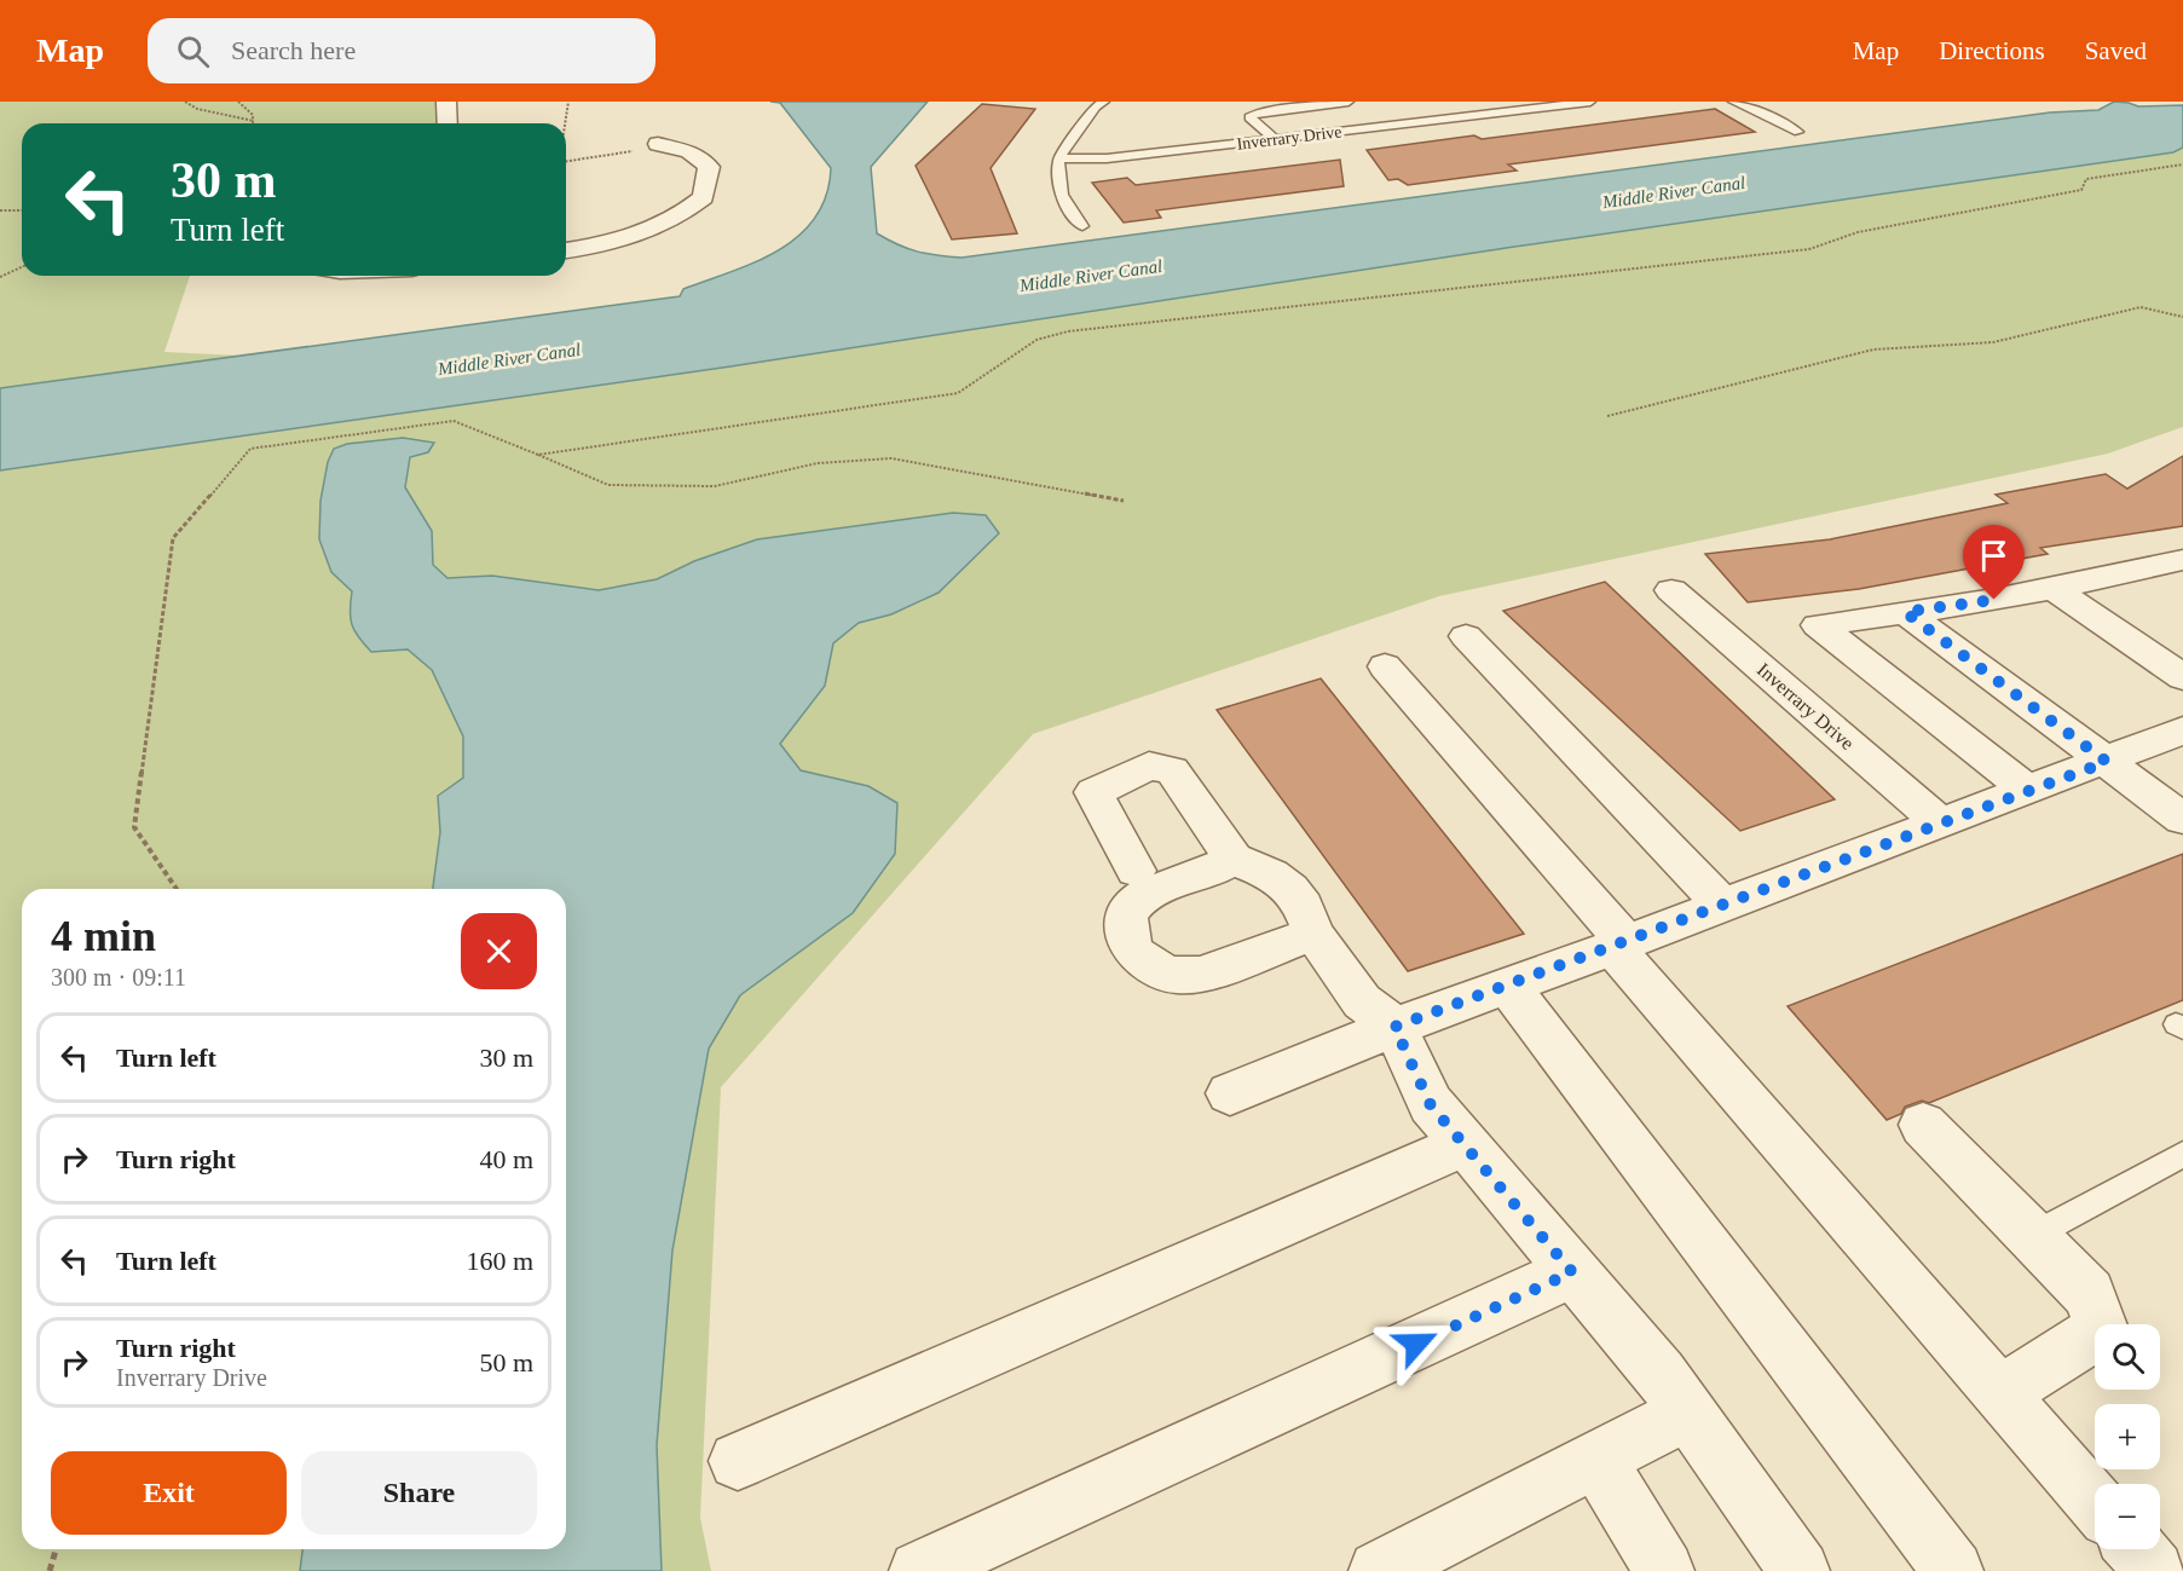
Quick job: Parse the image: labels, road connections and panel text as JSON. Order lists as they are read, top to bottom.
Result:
{
  "streets": {
    "street": ["Inverrary Drive"]
  },
  "water": ["Middle River Canal"],
  "page": {
    "header": "Map",
    "search": "Search here",
    "nav": ["Map", "Directions", "Saved"],
    "turn": ["30 m", "Turn left"],
    "heading": ["4 min", "300 m · 09:11"],
    "list": [
      {
        "name": "Turn left",
        "value": "30 m"
      },
      {
        "name": "Turn right",
        "value": "40 m"
      },
      {
        "name": "Turn left",
        "value": "160 m"
      },
      {
        "name": "Turn right",
        "note": "Inverrary Drive",
        "value": "50 m"
      }
    ],
    "map_buttons": ["+", "−"],
    "buttons": ["Exit", "Share"]
  }
}
